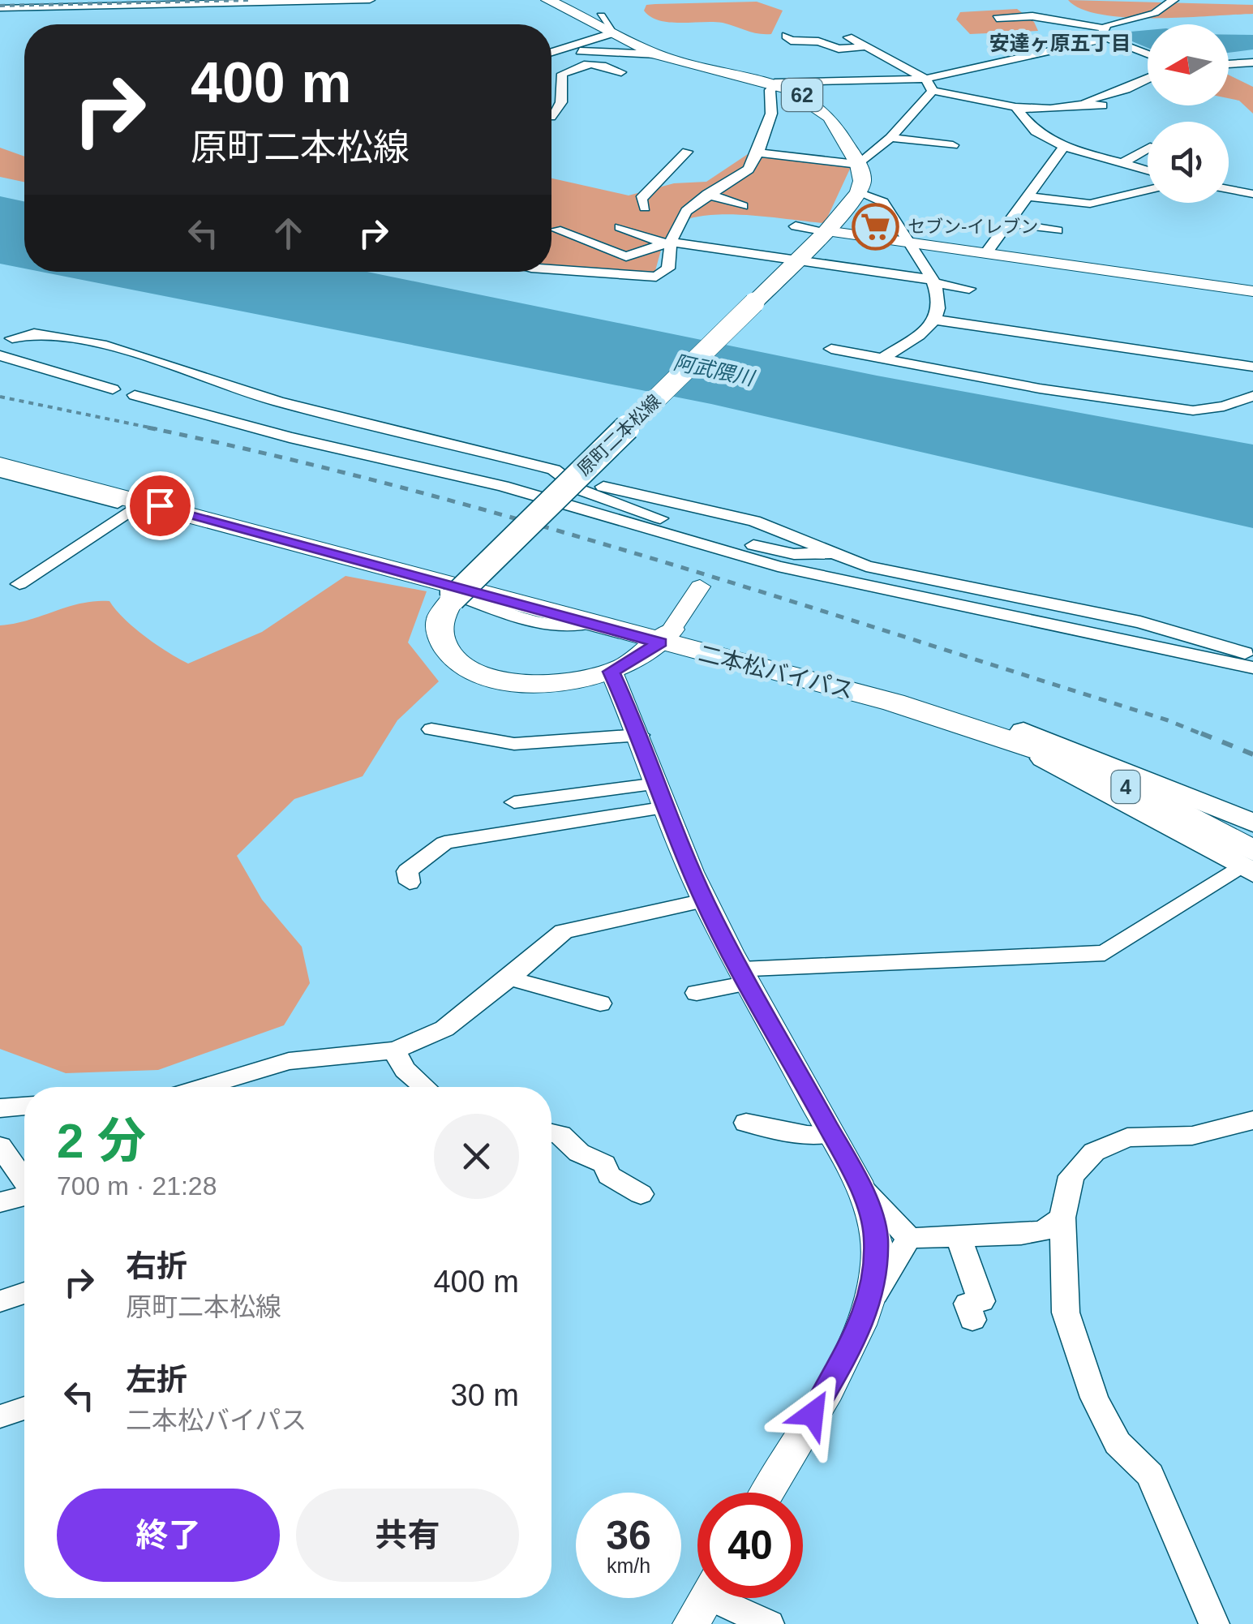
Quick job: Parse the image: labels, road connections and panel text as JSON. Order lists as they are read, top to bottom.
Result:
{
  "streets": {
    "highway": ["二本松バイパス", "4"],
    "main road": ["62", "原町二本松線"]
  },
  "crossings": [
    ["原町二本松線", "二本松バイパス"]
  ],
  "districts": ["安達ヶ原五丁目"],
  "water": ["阿武隈川"],
  "places": {
    "supermarket": ["セブン-イレブン"]
  },
  "north": "left",
  "page": {
    "turn": ["400 m", "原町二本松線"],
    "heading": ["2 分", "700 m · 21:28"],
    "list": [
      {
        "name": "右折",
        "note": "原町二本松線",
        "value": "400 m"
      },
      {
        "name": "左折",
        "note": "二本松バイパス",
        "value": "30 m"
      }
    ],
    "buttons": ["終了", "共有"],
    "speed": "36 km/h",
    "limit": "40"
  }
}
